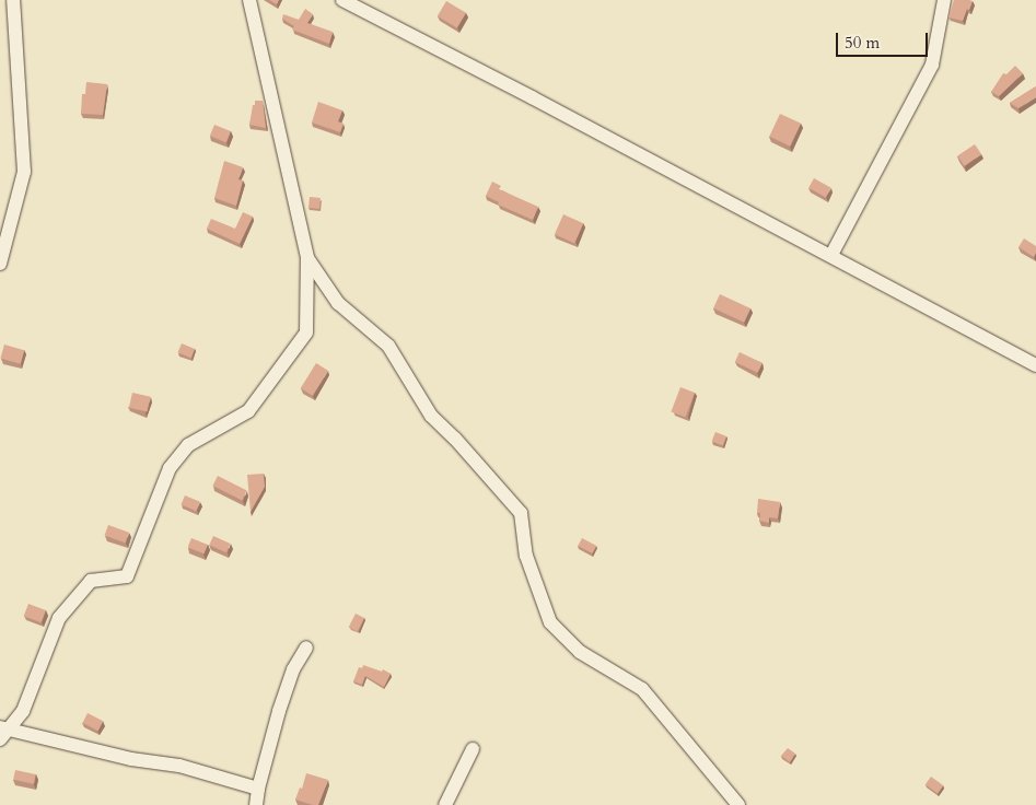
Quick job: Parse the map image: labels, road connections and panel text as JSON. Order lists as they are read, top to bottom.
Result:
{
  "scale_bar": "50 m"
}
